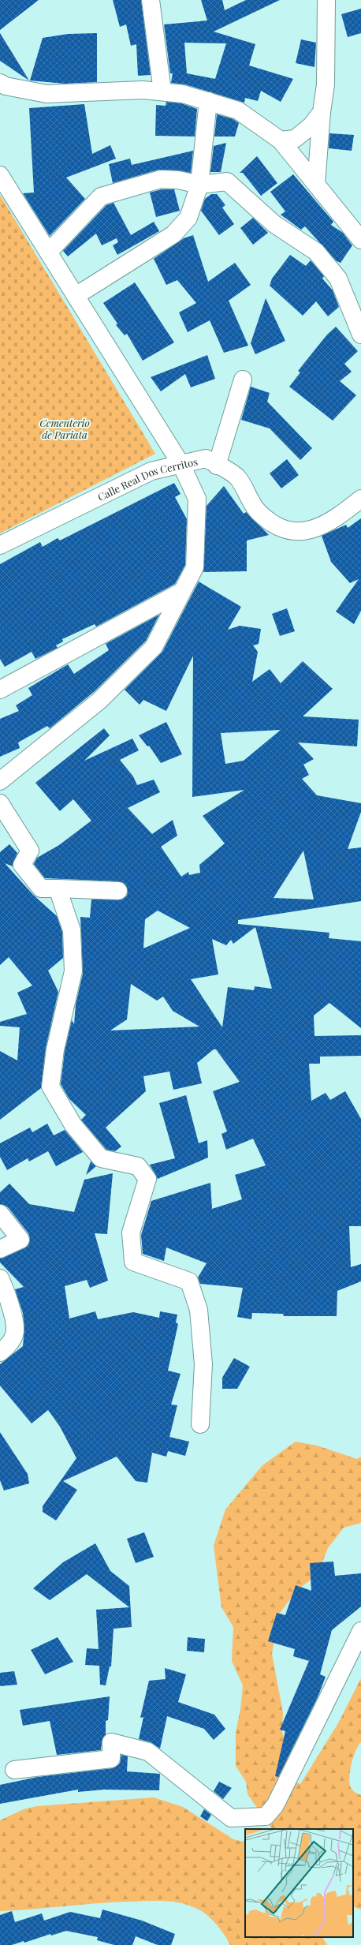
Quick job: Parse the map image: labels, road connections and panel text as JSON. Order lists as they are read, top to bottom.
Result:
{
  "streets": {
    "street": ["Calle Real Dos Cerritos"]
  },
  "parks": ["Cementerio de Pariata"]
}
